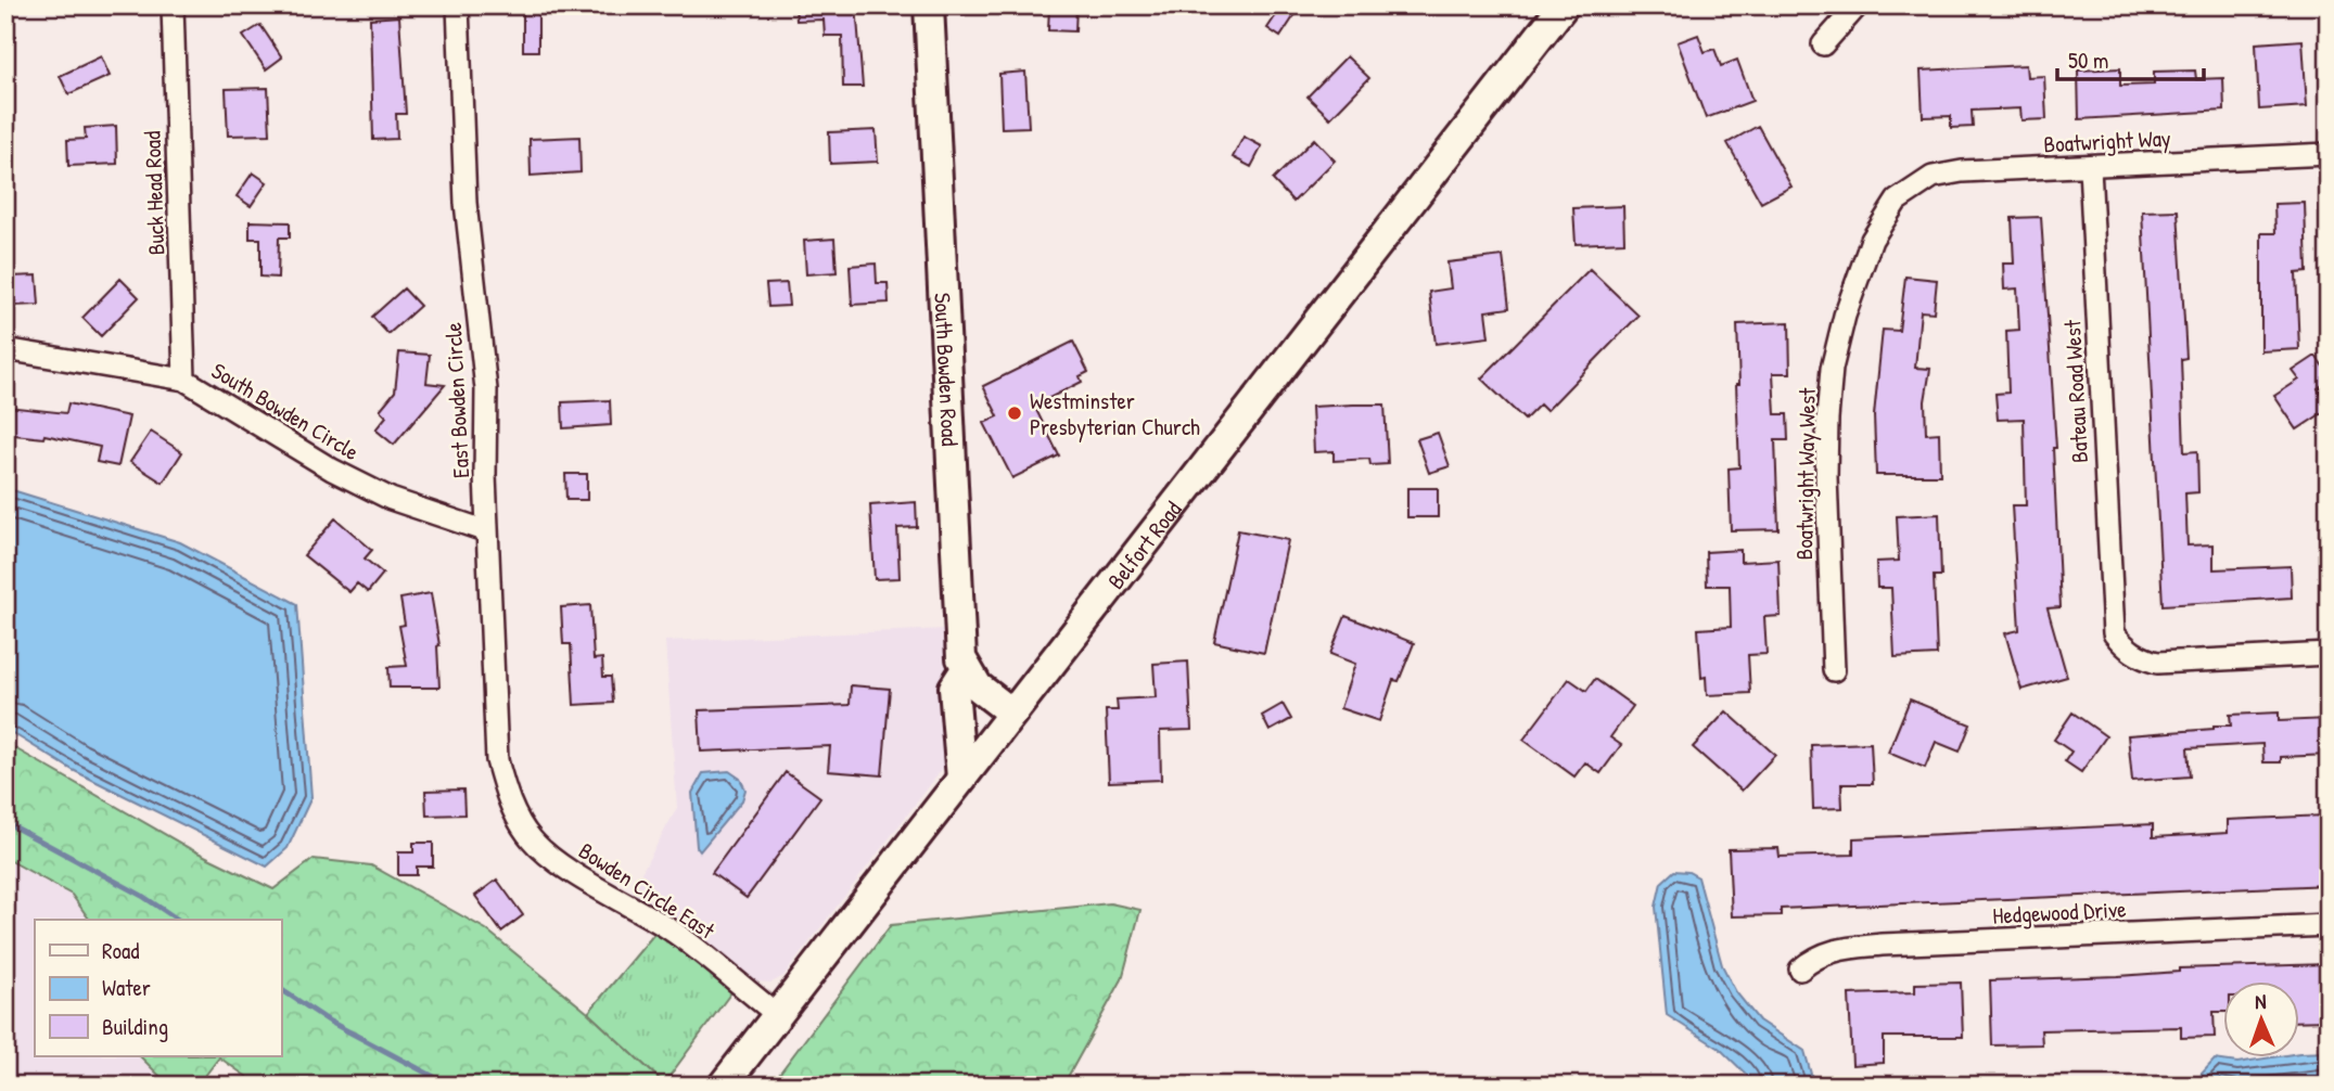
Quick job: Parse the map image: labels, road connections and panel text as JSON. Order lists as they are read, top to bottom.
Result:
{
  "streets": {
    "main road": ["South Bowden Road", "Belfort Road"],
    "street": [
      "Boatwright Way",
      "Buck Head Road",
      "Bateau Road West",
      "East Bowden Circle",
      "South Bowden Circle",
      "Boatwright Way West",
      "Bowden Circle East",
      "Hedgewood Drive"
    ]
  },
  "crossings": [
    ["Boatwright Way", "Bateau Road West"],
    ["Boatwright Way", "Boatwright Way West"],
    ["Buck Head Road", "South Bowden Circle"],
    ["East Bowden Circle", "South Bowden Circle"],
    ["East Bowden Circle", "Bowden Circle East"],
    ["Belfort Road", "Bowden Circle East"]
  ],
  "places": ["Westminster Presbyterian Church"],
  "legend": ["Road", "Water", "Building"],
  "scale_bar": "50 m",
  "north": "top"
}
